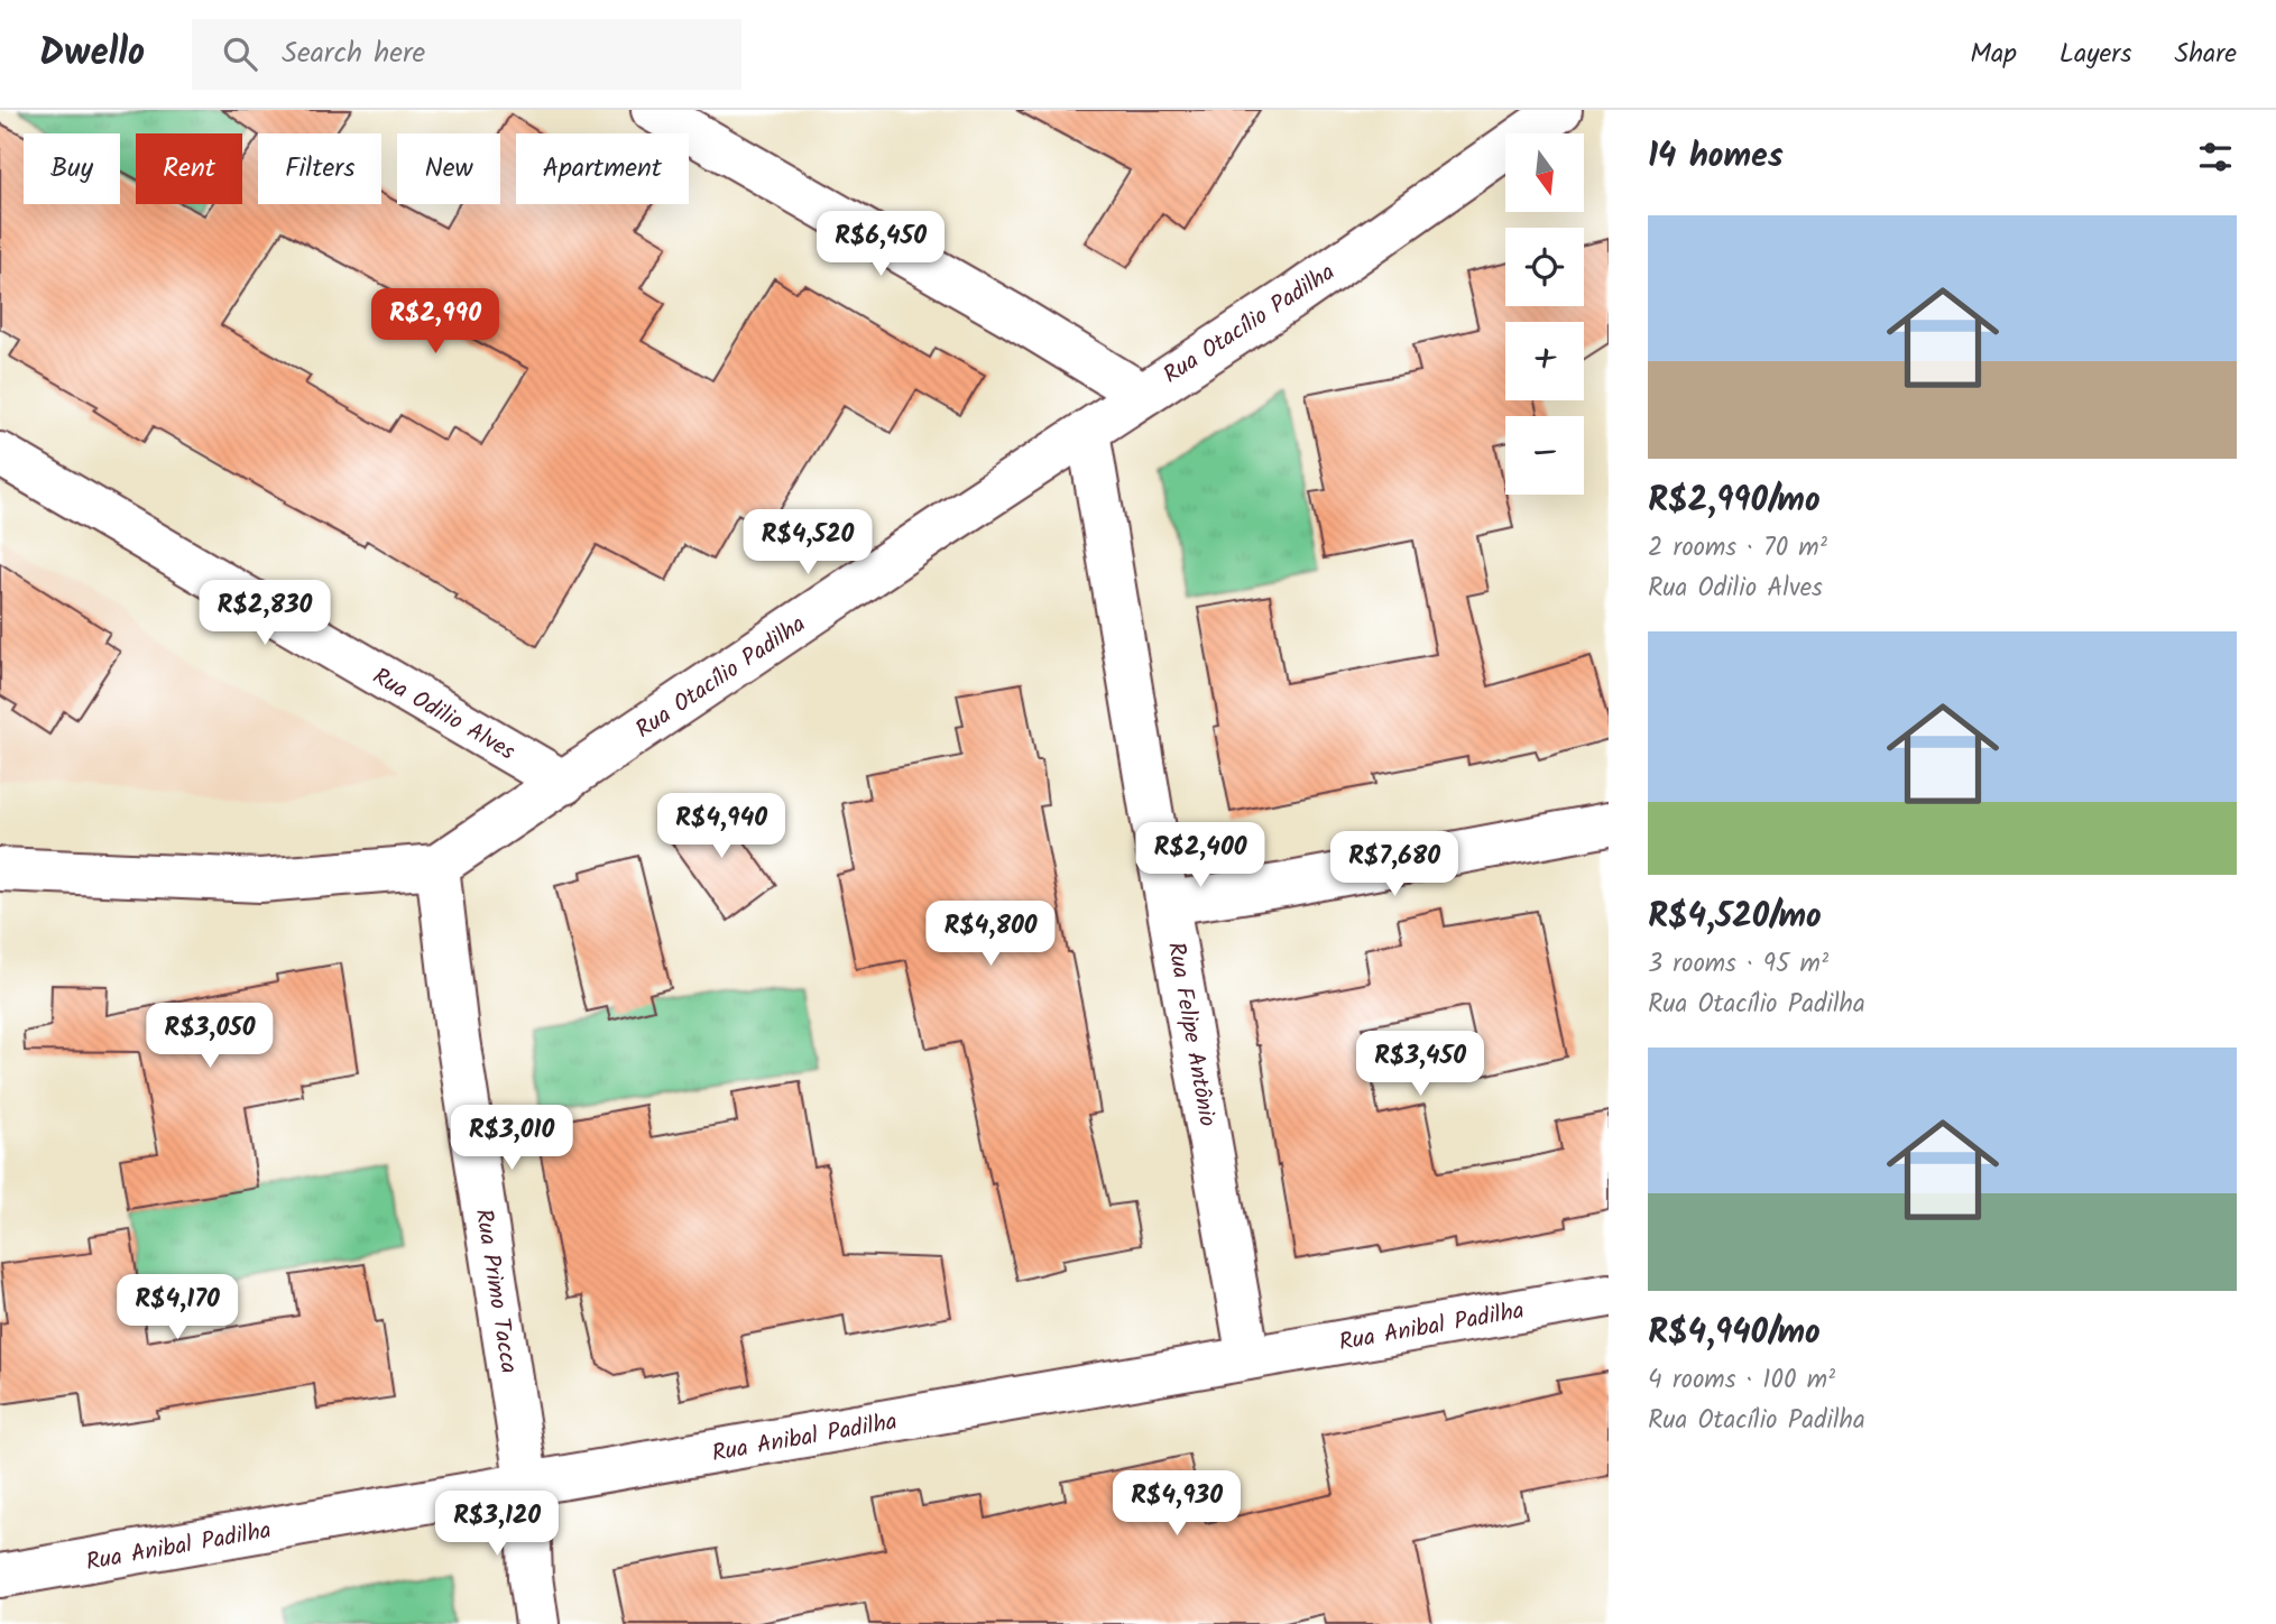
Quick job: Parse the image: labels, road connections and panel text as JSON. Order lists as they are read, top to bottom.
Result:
{
  "streets": {
    "street": [
      "Rua Otacílio Padilha",
      "Rua Odilio Alves",
      "Rua Felipe Antônio",
      "Rua Primo Tacca",
      "Rua Anibal Padilha"
    ]
  },
  "crossings": [
    ["Rua Otacílio Padilha", "Rua Odilio Alves"],
    ["Rua Otacílio Padilha", "Rua Felipe Antônio"],
    ["Rua Otacílio Padilha", "Rua Primo Tacca"],
    ["Rua Felipe Antônio", "Rua Anibal Padilha"],
    ["Rua Primo Tacca", "Rua Anibal Padilha"]
  ],
  "north": "bottom",
  "page": {
    "header": "Dwello",
    "search": "Search here",
    "nav": ["Map", "Layers", "Share"],
    "heading": "14 homes",
    "map_buttons": ["+", "−"],
    "chip": [
      "Buy",
      "Rent",
      "Filters",
      "New",
      "Apartment"
    ],
    "list": [
      {
        "name": "R$2,990/mo",
        "note": "2 rooms · 70 m² · Rua Odilio Alves"
      },
      {
        "name": "R$4,520/mo",
        "note": "3 rooms · 95 m² · Rua Otacílio Padilha"
      },
      {
        "name": "R$4,940/mo",
        "note": "4 rooms · 100 m² · Rua Otacílio Padilha"
      }
    ],
    "price": [
      "R$6,450",
      "R$2,990",
      "R$4,520",
      "R$2,830",
      "R$4,940",
      "R$2,400",
      "R$7,680",
      "R$4,800",
      "R$3,050",
      "R$3,450",
      "R$3,010",
      "R$4,170",
      "R$4,930",
      "R$3,120"
    ]
  }
}
